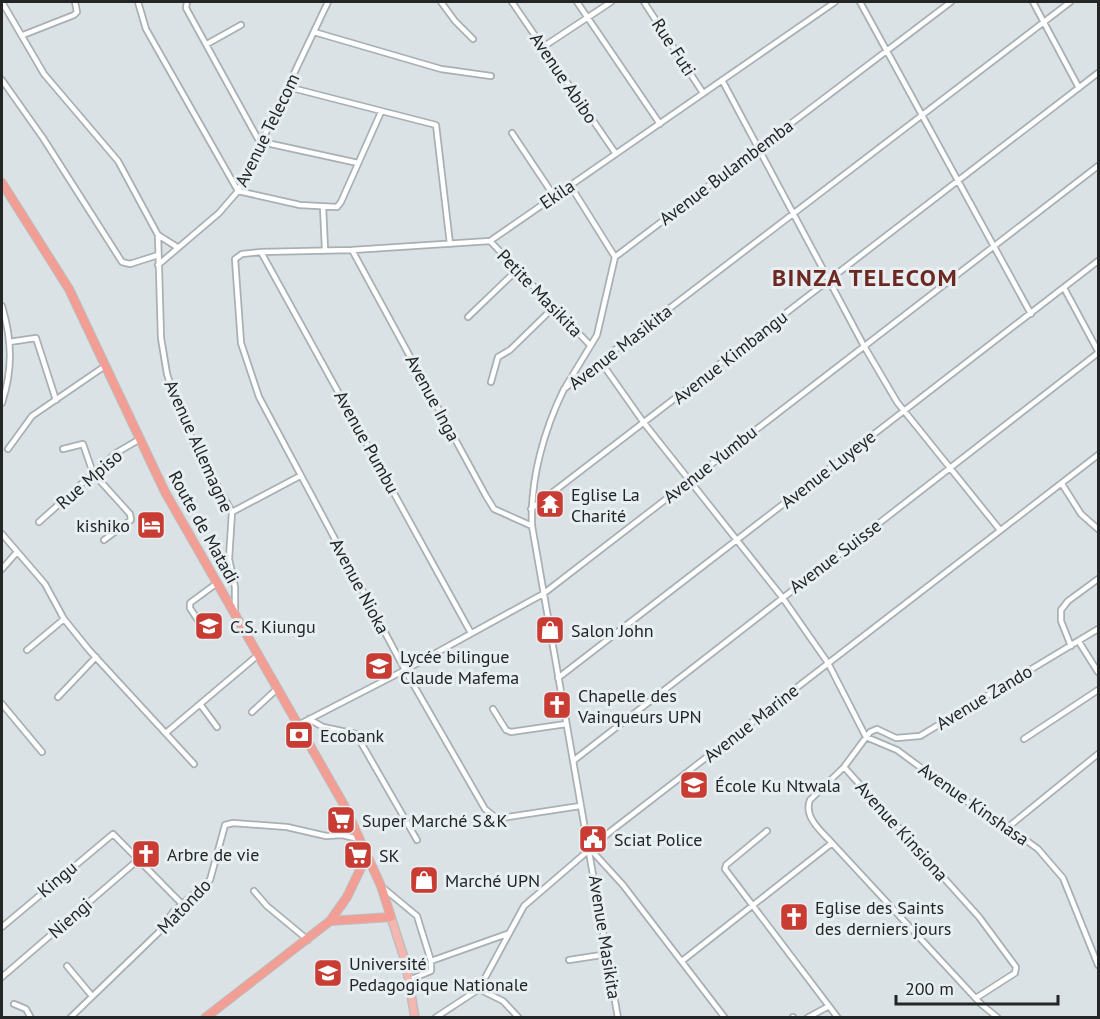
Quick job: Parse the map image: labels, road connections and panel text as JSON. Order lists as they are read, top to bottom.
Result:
{
  "streets": {
    "highway": ["Route de Matadi"],
    "street": [
      "Rue Futi",
      "Avenue Abibo",
      "Avenue Telecom",
      "Avenue Bulambemba",
      "Ekila",
      "Petite Masikita",
      "Avenue Masikita",
      "Avenue Kimbangu",
      "Avenue Inga",
      "Avenue Pumbu",
      "Avenue Allemagne",
      "Avenue Yumbu",
      "Avenue Luyeye",
      "Rue Mpiso",
      "Avenue Suisse",
      "Avenue Nioka",
      "Avenue Zando",
      "Avenue Marine",
      "Avenue Kinshasa",
      "Avenue Kinsiona",
      "Kingu",
      "Matondo",
      "Niengi"
    ]
  },
  "crossings": [
    ["Rue Futi", "Ekila"],
    ["Avenue Abibo", "Ekila"],
    ["Avenue Telecom", "Avenue Allemagne"],
    ["Ekila", "Petite Masikita"],
    ["Avenue Masikita", "Avenue Kimbangu"],
    ["Avenue Masikita", "Avenue Inga"],
    ["Avenue Masikita", "Avenue Yumbu"],
    ["Avenue Masikita", "Avenue Luyeye"],
    ["Avenue Masikita", "Avenue Suisse"],
    ["Avenue Masikita", "Avenue Nioka"],
    ["Avenue Masikita", "Avenue Marine"],
    ["Avenue Pumbu", "Avenue Yumbu"],
    ["Avenue Pumbu", "Avenue Nioka"],
    ["Avenue Allemagne", "Route de Matadi"],
    ["Avenue Yumbu", "Route de Matadi"],
    ["Avenue Yumbu", "Avenue Nioka"],
    ["Rue Mpiso", "Route de Matadi"],
    ["Route de Matadi", "Matondo"],
    ["Avenue Zando", "Avenue Kinshasa"],
    ["Kingu", "Niengi"]
  ],
  "districts": ["BINZA TELECOM"],
  "places": {
    "temple": ["Eglise La Charité"],
    "hotel": ["kishiko"],
    "school or university": [
      "C.S. Kiungu",
      "Lycée bilingue Claude Mafema",
      "École Ku Ntwala",
      "Université Pedagogique Nationale"
    ],
    "shop": ["Salon John", "Marché UPN"],
    "church": ["Chapelle des Vainqueurs UPN", "Arbre de vie", "Eglise des Saints des derniers jours"],
    "bank": ["Ecobank"],
    "supermarket": ["Super Marché S&K", "SK"],
    "public building": ["Sciat Police"]
  },
  "scale_bar": "200 m"
}
